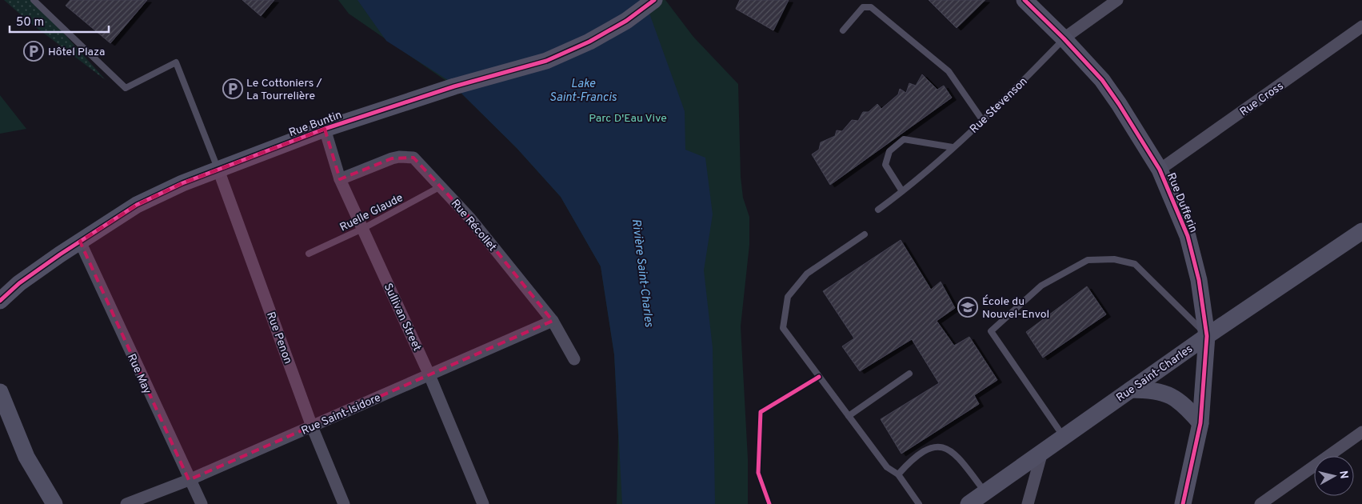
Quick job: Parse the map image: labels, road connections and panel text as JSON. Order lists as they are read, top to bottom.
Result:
{
  "streets": {
    "street": [
      "Rue Cross",
      "Rue Stevenson",
      "Rue Buntin",
      "Rue Dufferin",
      "Rue Récollet",
      "Sullivan Street",
      "Rue Penon",
      "Rue Saint-Charles",
      "Rue May",
      "Rue Saint-Isidore"
    ],
    "lane": ["Ruelle Glaude"]
  },
  "crossings": [
    ["Rue Cross", "Rue Dufferin"],
    ["Rue Stevenson", "Rue Dufferin"],
    ["Rue Buntin", "Sullivan Street"],
    ["Rue Buntin", "Rue Penon"],
    ["Rue Buntin", "Rue May"],
    ["Rue Dufferin", "Rue Saint-Charles"],
    ["Ruelle Glaude", "Rue Récollet"],
    ["Ruelle Glaude", "Sullivan Street"],
    ["Rue Récollet", "Sullivan Street"],
    ["Rue Récollet", "Rue Saint-Isidore"],
    ["Sullivan Street", "Rue Saint-Isidore"],
    ["Rue Penon", "Rue Saint-Isidore"],
    ["Rue May", "Rue Saint-Isidore"]
  ],
  "water": ["Lake Saint-Francis", "Rivière Saint-Charles"],
  "parks": ["Parc D'Eau Vive"],
  "places": {
    "parking": ["Hôtel Plaza", "Le Cottoniers / La Tourrelière"],
    "school or university": ["École du Nouvel-Envol"]
  },
  "scale_bar": "50 m",
  "north": "right"
}
